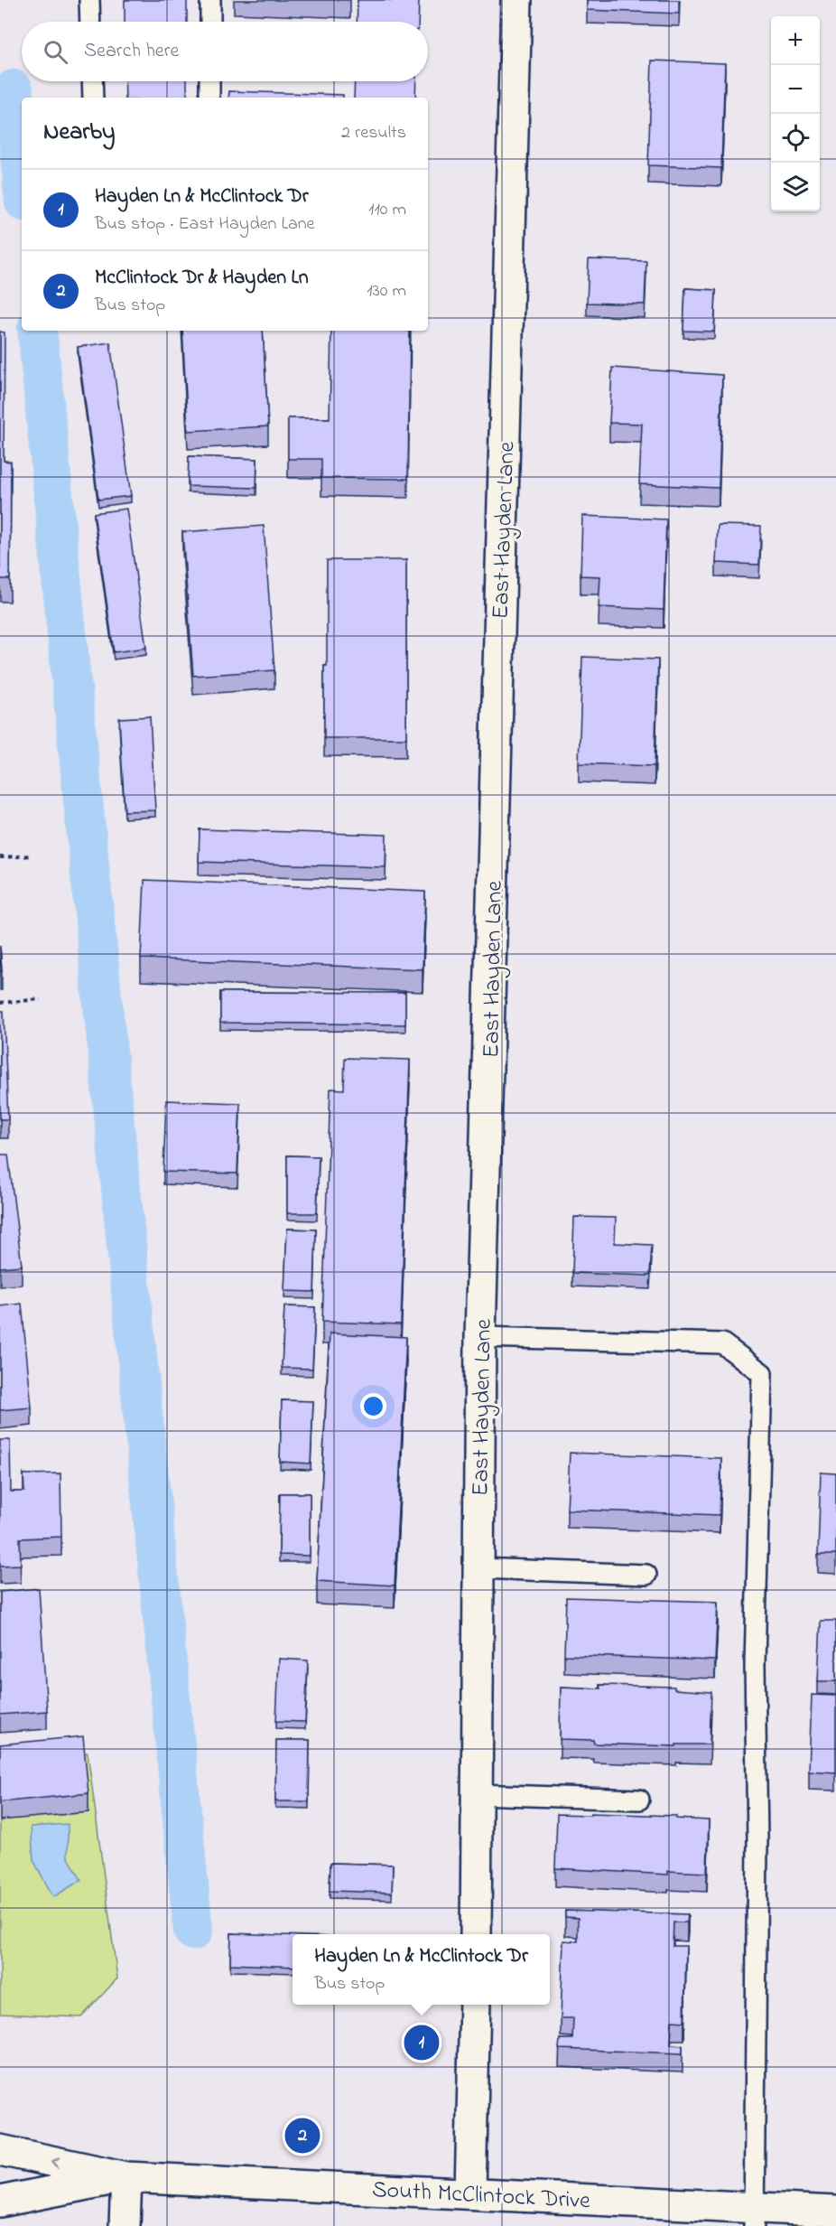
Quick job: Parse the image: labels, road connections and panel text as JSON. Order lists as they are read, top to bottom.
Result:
{
  "streets": {
    "street": ["East Hayden Lane", "South McClintock Drive"]
  },
  "page": {
    "map_buttons": ["+", "−"],
    "search": "Search here",
    "heading": ["Nearby", "2 results"],
    "list": [
      {
        "mark": "1",
        "name": "Hayden Ln & McClintock Dr",
        "note": "Bus stop · East Hayden Lane",
        "value": "110 m"
      },
      {
        "mark": "2",
        "name": "McClintock Dr & Hayden Ln",
        "note": "Bus stop",
        "value": "130 m"
      }
    ],
    "popup": ["Hayden Ln & McClintock Dr", "Bus stop"],
    "pins": ["1", "2"]
  }
}
